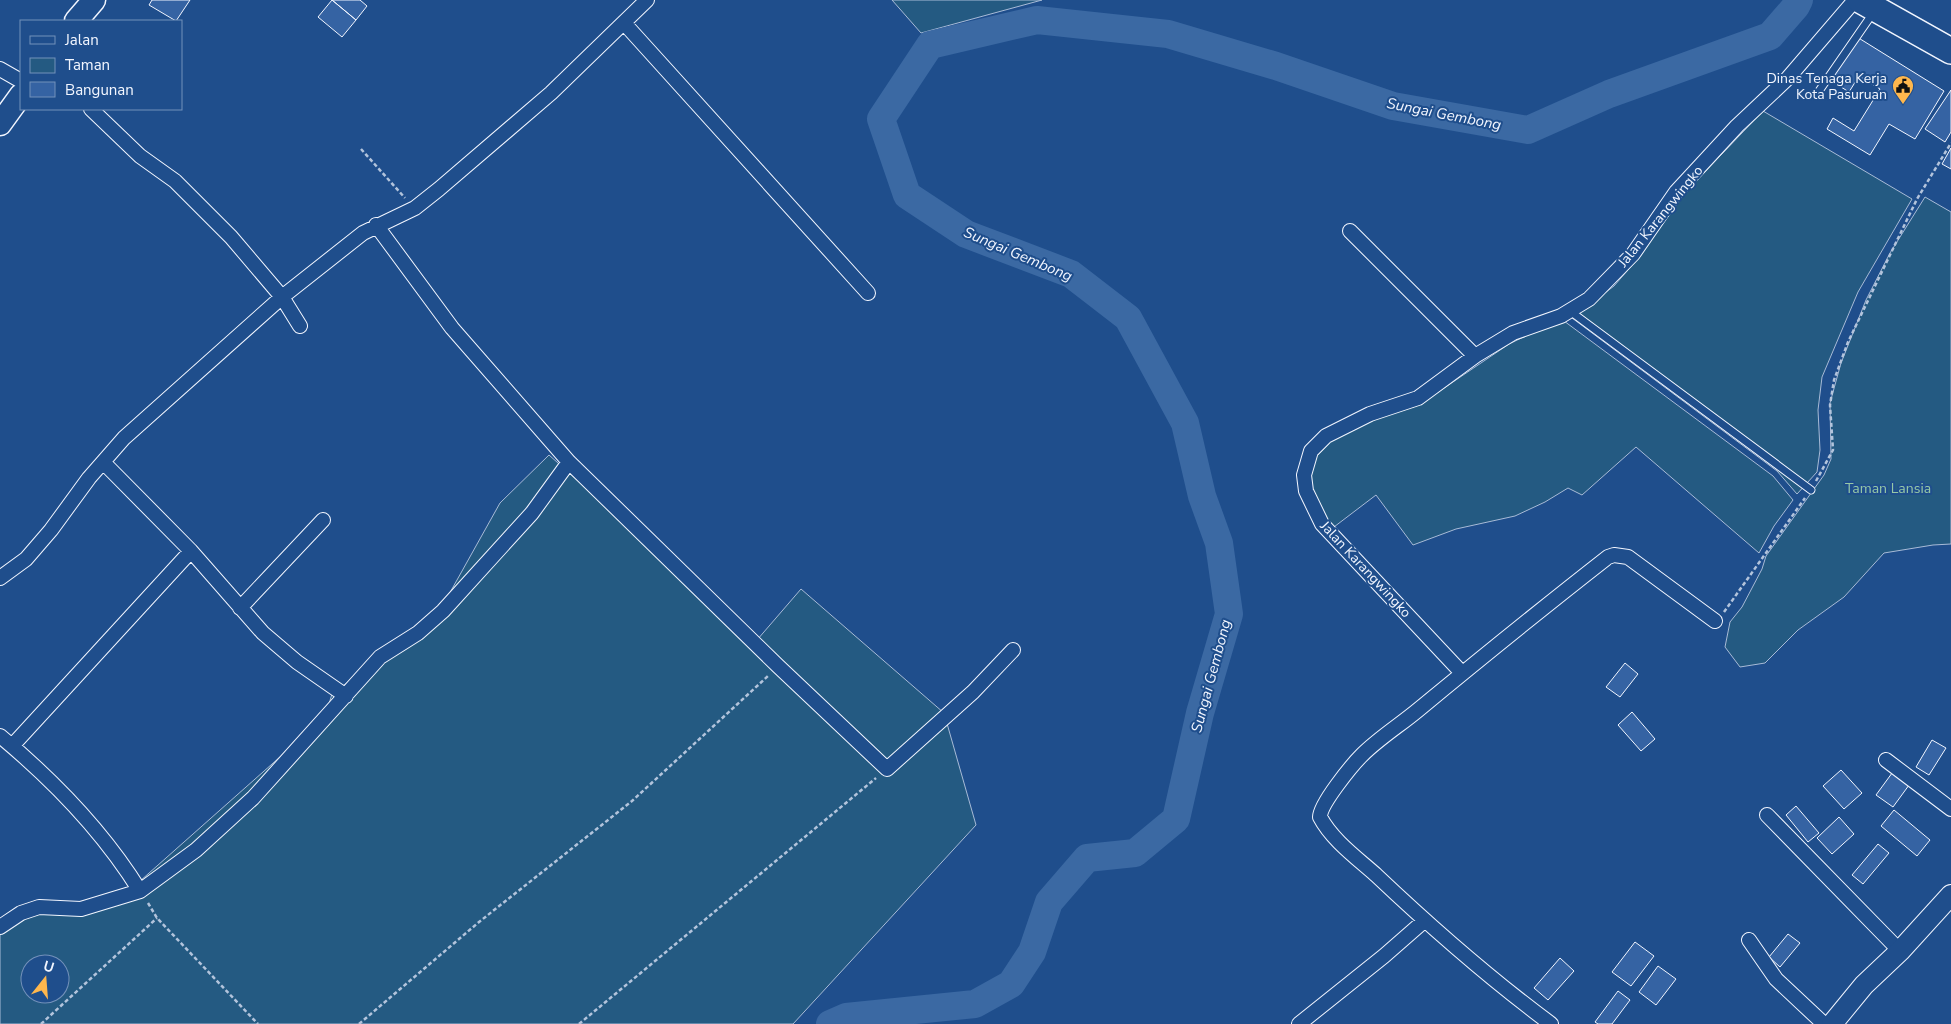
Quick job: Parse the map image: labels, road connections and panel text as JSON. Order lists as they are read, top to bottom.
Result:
{
  "streets": {
    "street": ["Jalan Karangwingko"]
  },
  "water": ["Sungai Gembong"],
  "parks": ["Taman Lansia"],
  "places": {
    "public building": ["Dinas Tenaga Kerja Kota Pasuruan"]
  },
  "legend": ["Jalan", "Taman", "Bangunan"],
  "north": "top"
}
